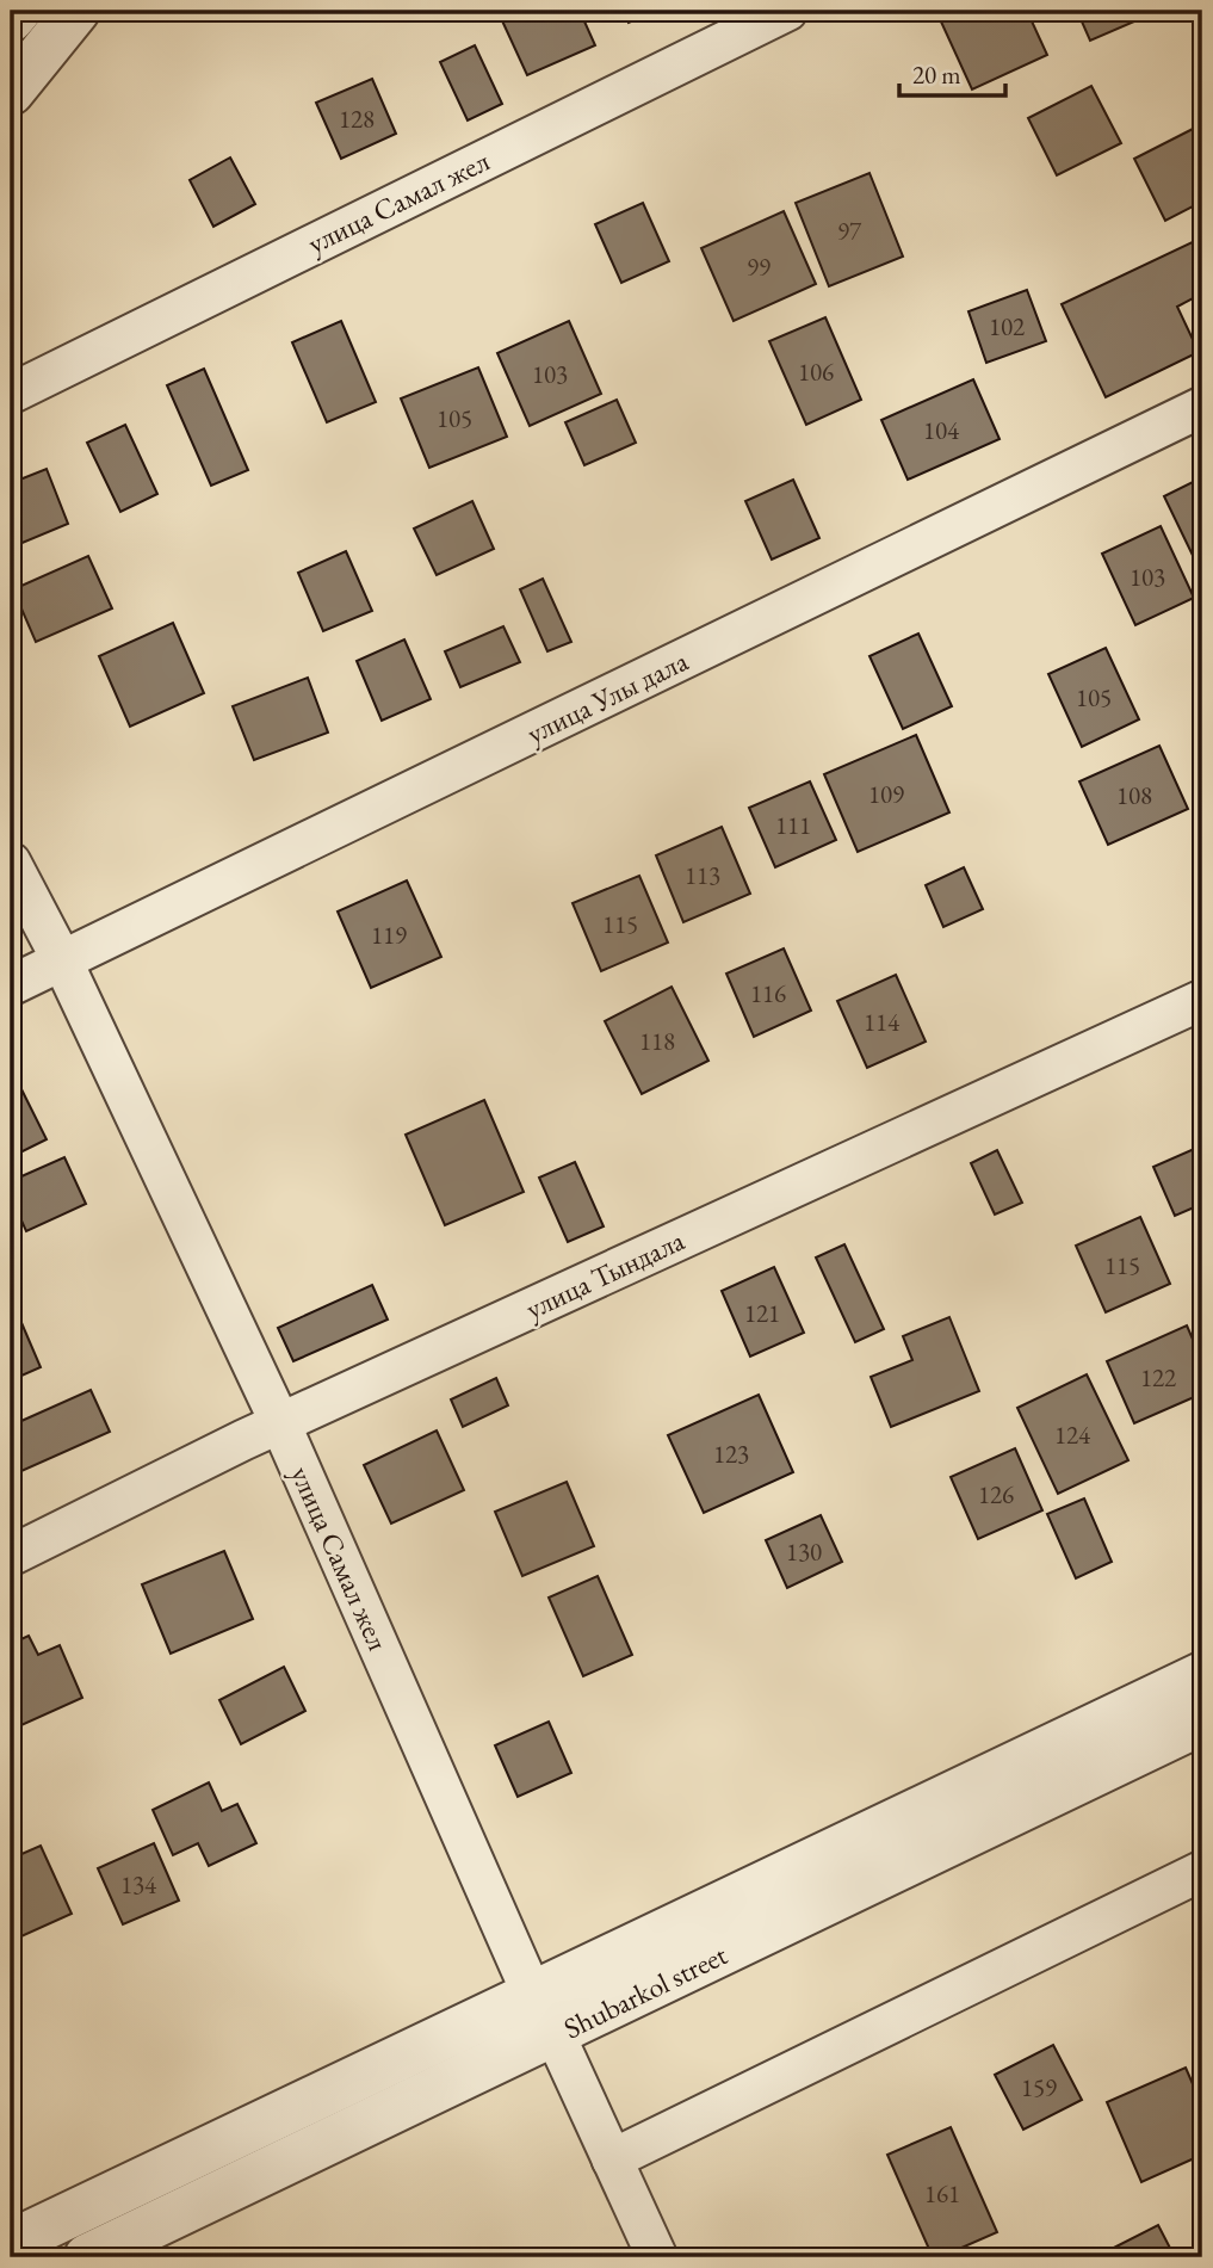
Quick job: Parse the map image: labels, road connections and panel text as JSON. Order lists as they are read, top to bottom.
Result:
{
  "streets": {
    "street": [
      "улица Самал жел",
      "улица Улы дала",
      "улица Тындала",
      "Shubarkol street"
    ]
  },
  "crossings": [
    ["улица Самал жел", "улица Улы дала"],
    ["улица Самал жел", "улица Тындала"],
    ["улица Самал жел", "Shubarkol street"]
  ],
  "house_numbers": [
    "128",
    "97",
    "99",
    "102",
    "106",
    "103",
    "105",
    "104",
    "103",
    "105",
    "109",
    "108",
    "111",
    "113",
    "115",
    "119",
    "116",
    "114",
    "118",
    "115",
    "121",
    "122",
    "124",
    "123",
    "126",
    "130",
    "134",
    "159",
    "161"
  ],
  "scale_bar": "20 m"
}
